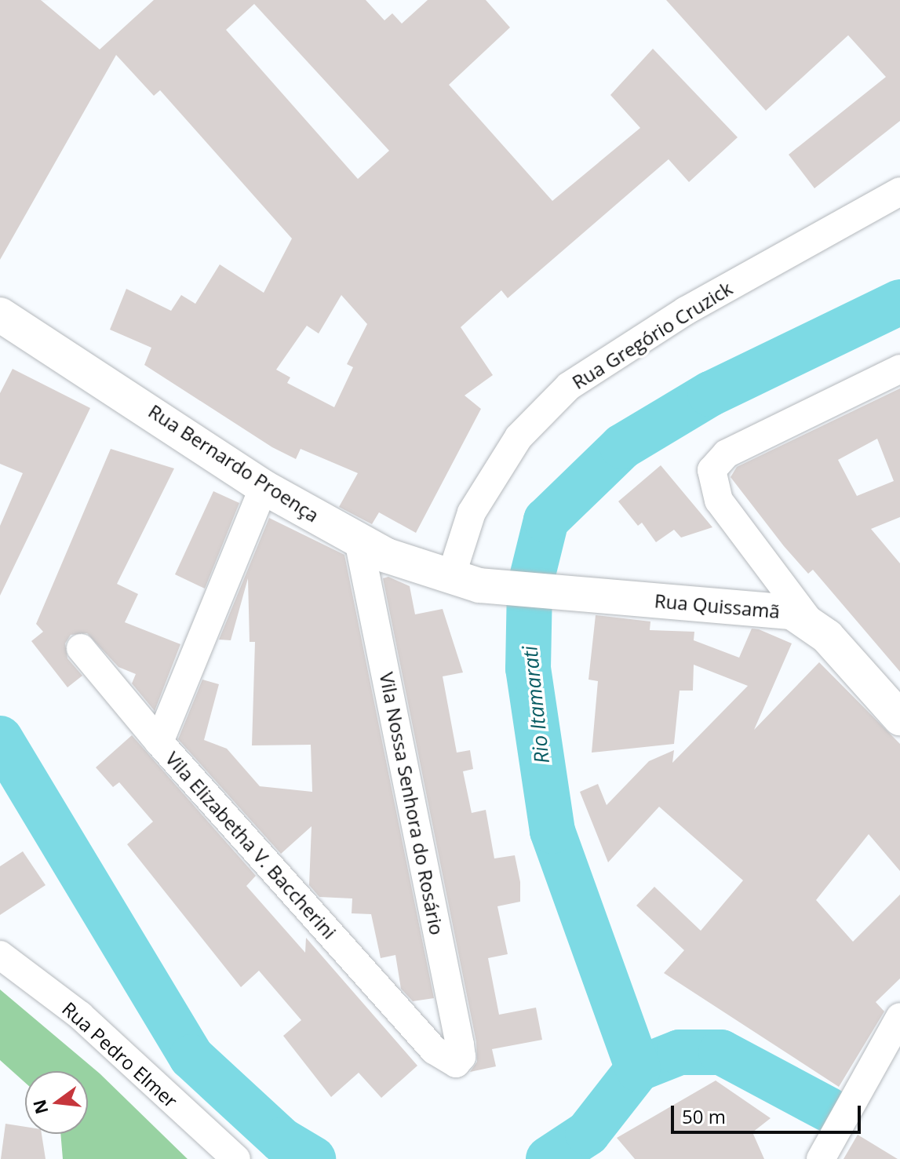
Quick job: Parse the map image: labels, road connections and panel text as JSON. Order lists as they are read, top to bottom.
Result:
{
  "streets": {
    "street": [
      "Rua Gregório Cruzick",
      "Rua Bernardo Proença",
      "Rua Quissamã",
      "Vila Nossa Senhora do Rosário",
      "Vila Elizabetha V. Baccherini",
      "Rua Pedro Elmer"
    ]
  },
  "crossings": [
    ["Rua Gregório Cruzick", "Rua Bernardo Proença"],
    ["Rua Gregório Cruzick", "Rua Quissamã"],
    ["Rua Bernardo Proença", "Rua Quissamã"],
    ["Rua Bernardo Proença", "Vila Nossa Senhora do Rosário"],
    ["Rua Bernardo Proença", "Vila Elizabetha V. Baccherini"],
    ["Vila Nossa Senhora do Rosário", "Vila Elizabetha V. Baccherini"]
  ],
  "water": ["Rio Itamarati"],
  "scale_bar": "50 m",
  "north": "left"
}
